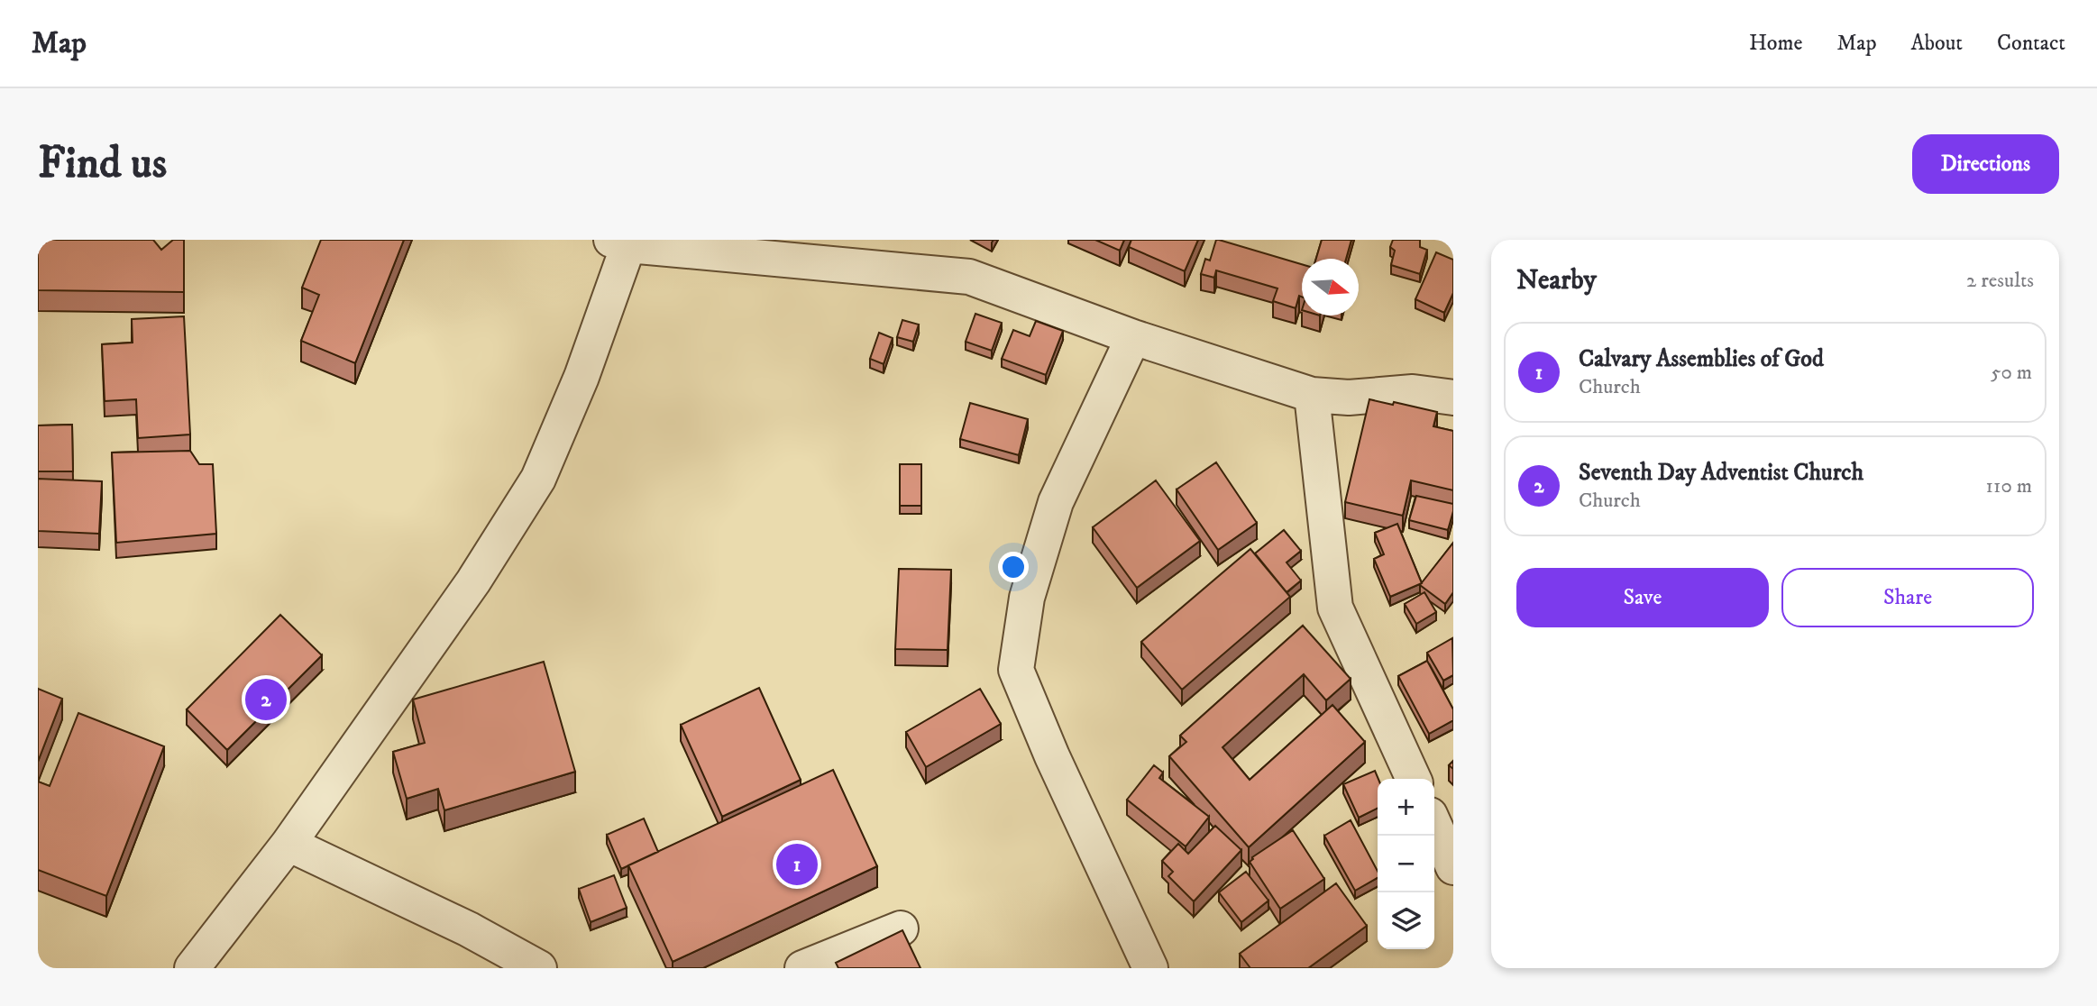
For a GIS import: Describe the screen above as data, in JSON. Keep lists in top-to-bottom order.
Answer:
{
  "north": "right",
  "page": {
    "header": "Map",
    "nav": [
      "Home",
      "Map",
      "About",
      "Contact"
    ],
    "buttons": [
      "Directions",
      ["Save", "Share"]
    ],
    "title": "Find us",
    "heading": ["Nearby", "2 results"],
    "list": [
      {
        "mark": "1",
        "name": "Calvary Assemblies of God",
        "note": "Church",
        "value": "50 m"
      },
      {
        "mark": "2",
        "name": "Seventh Day Adventist Church",
        "note": "Church",
        "value": "110 m"
      }
    ],
    "pins": ["2", "1"],
    "map_buttons": ["+", "−"]
  }
}
